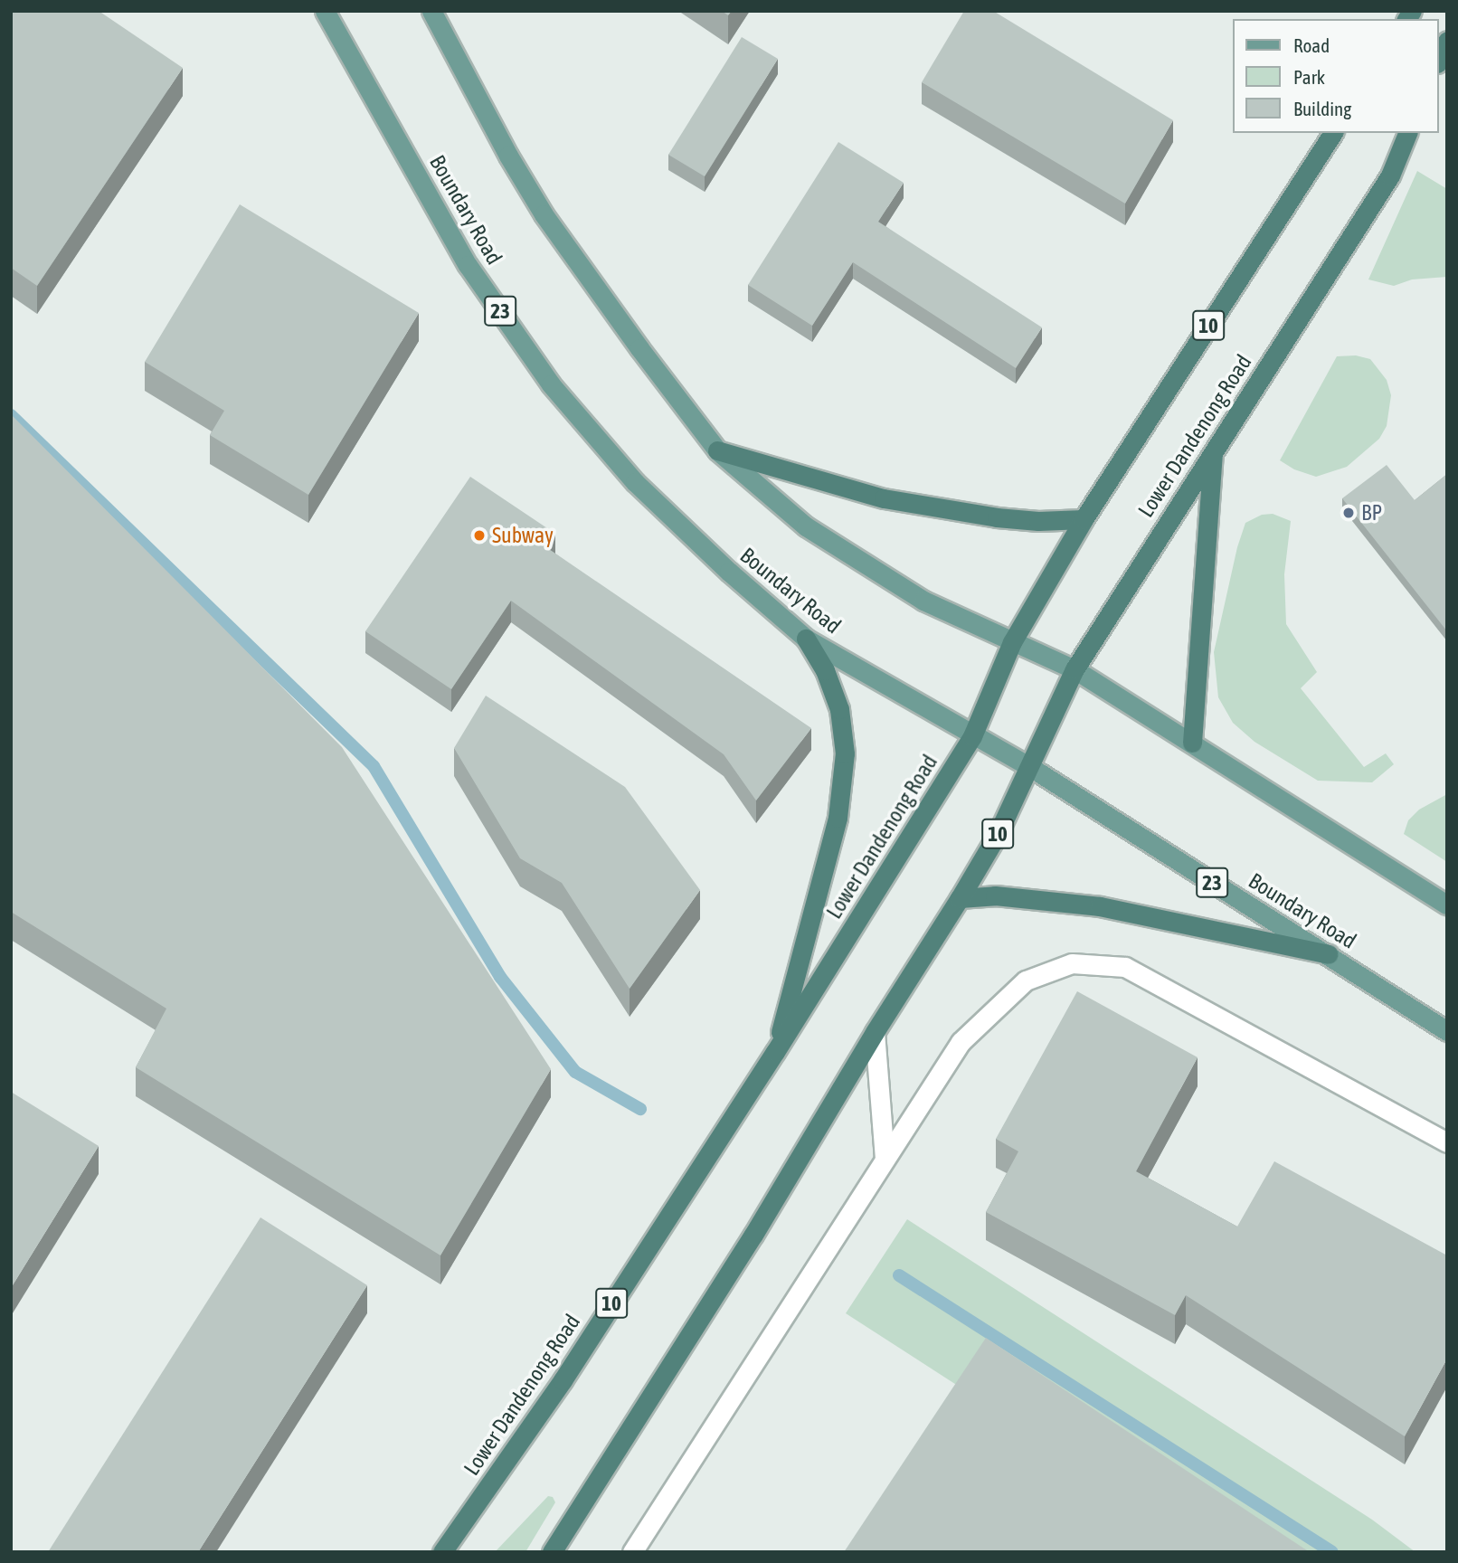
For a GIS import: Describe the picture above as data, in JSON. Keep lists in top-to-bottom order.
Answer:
{
  "streets": {
    "highway": ["10", "Lower Dandenong Road"],
    "main road": ["Boundary Road", "23"]
  },
  "crossings": [
    ["Boundary Road", "Lower Dandenong Road"]
  ],
  "places": ["BP", "Subway"],
  "legend": ["Road", "Park", "Building"]
}
